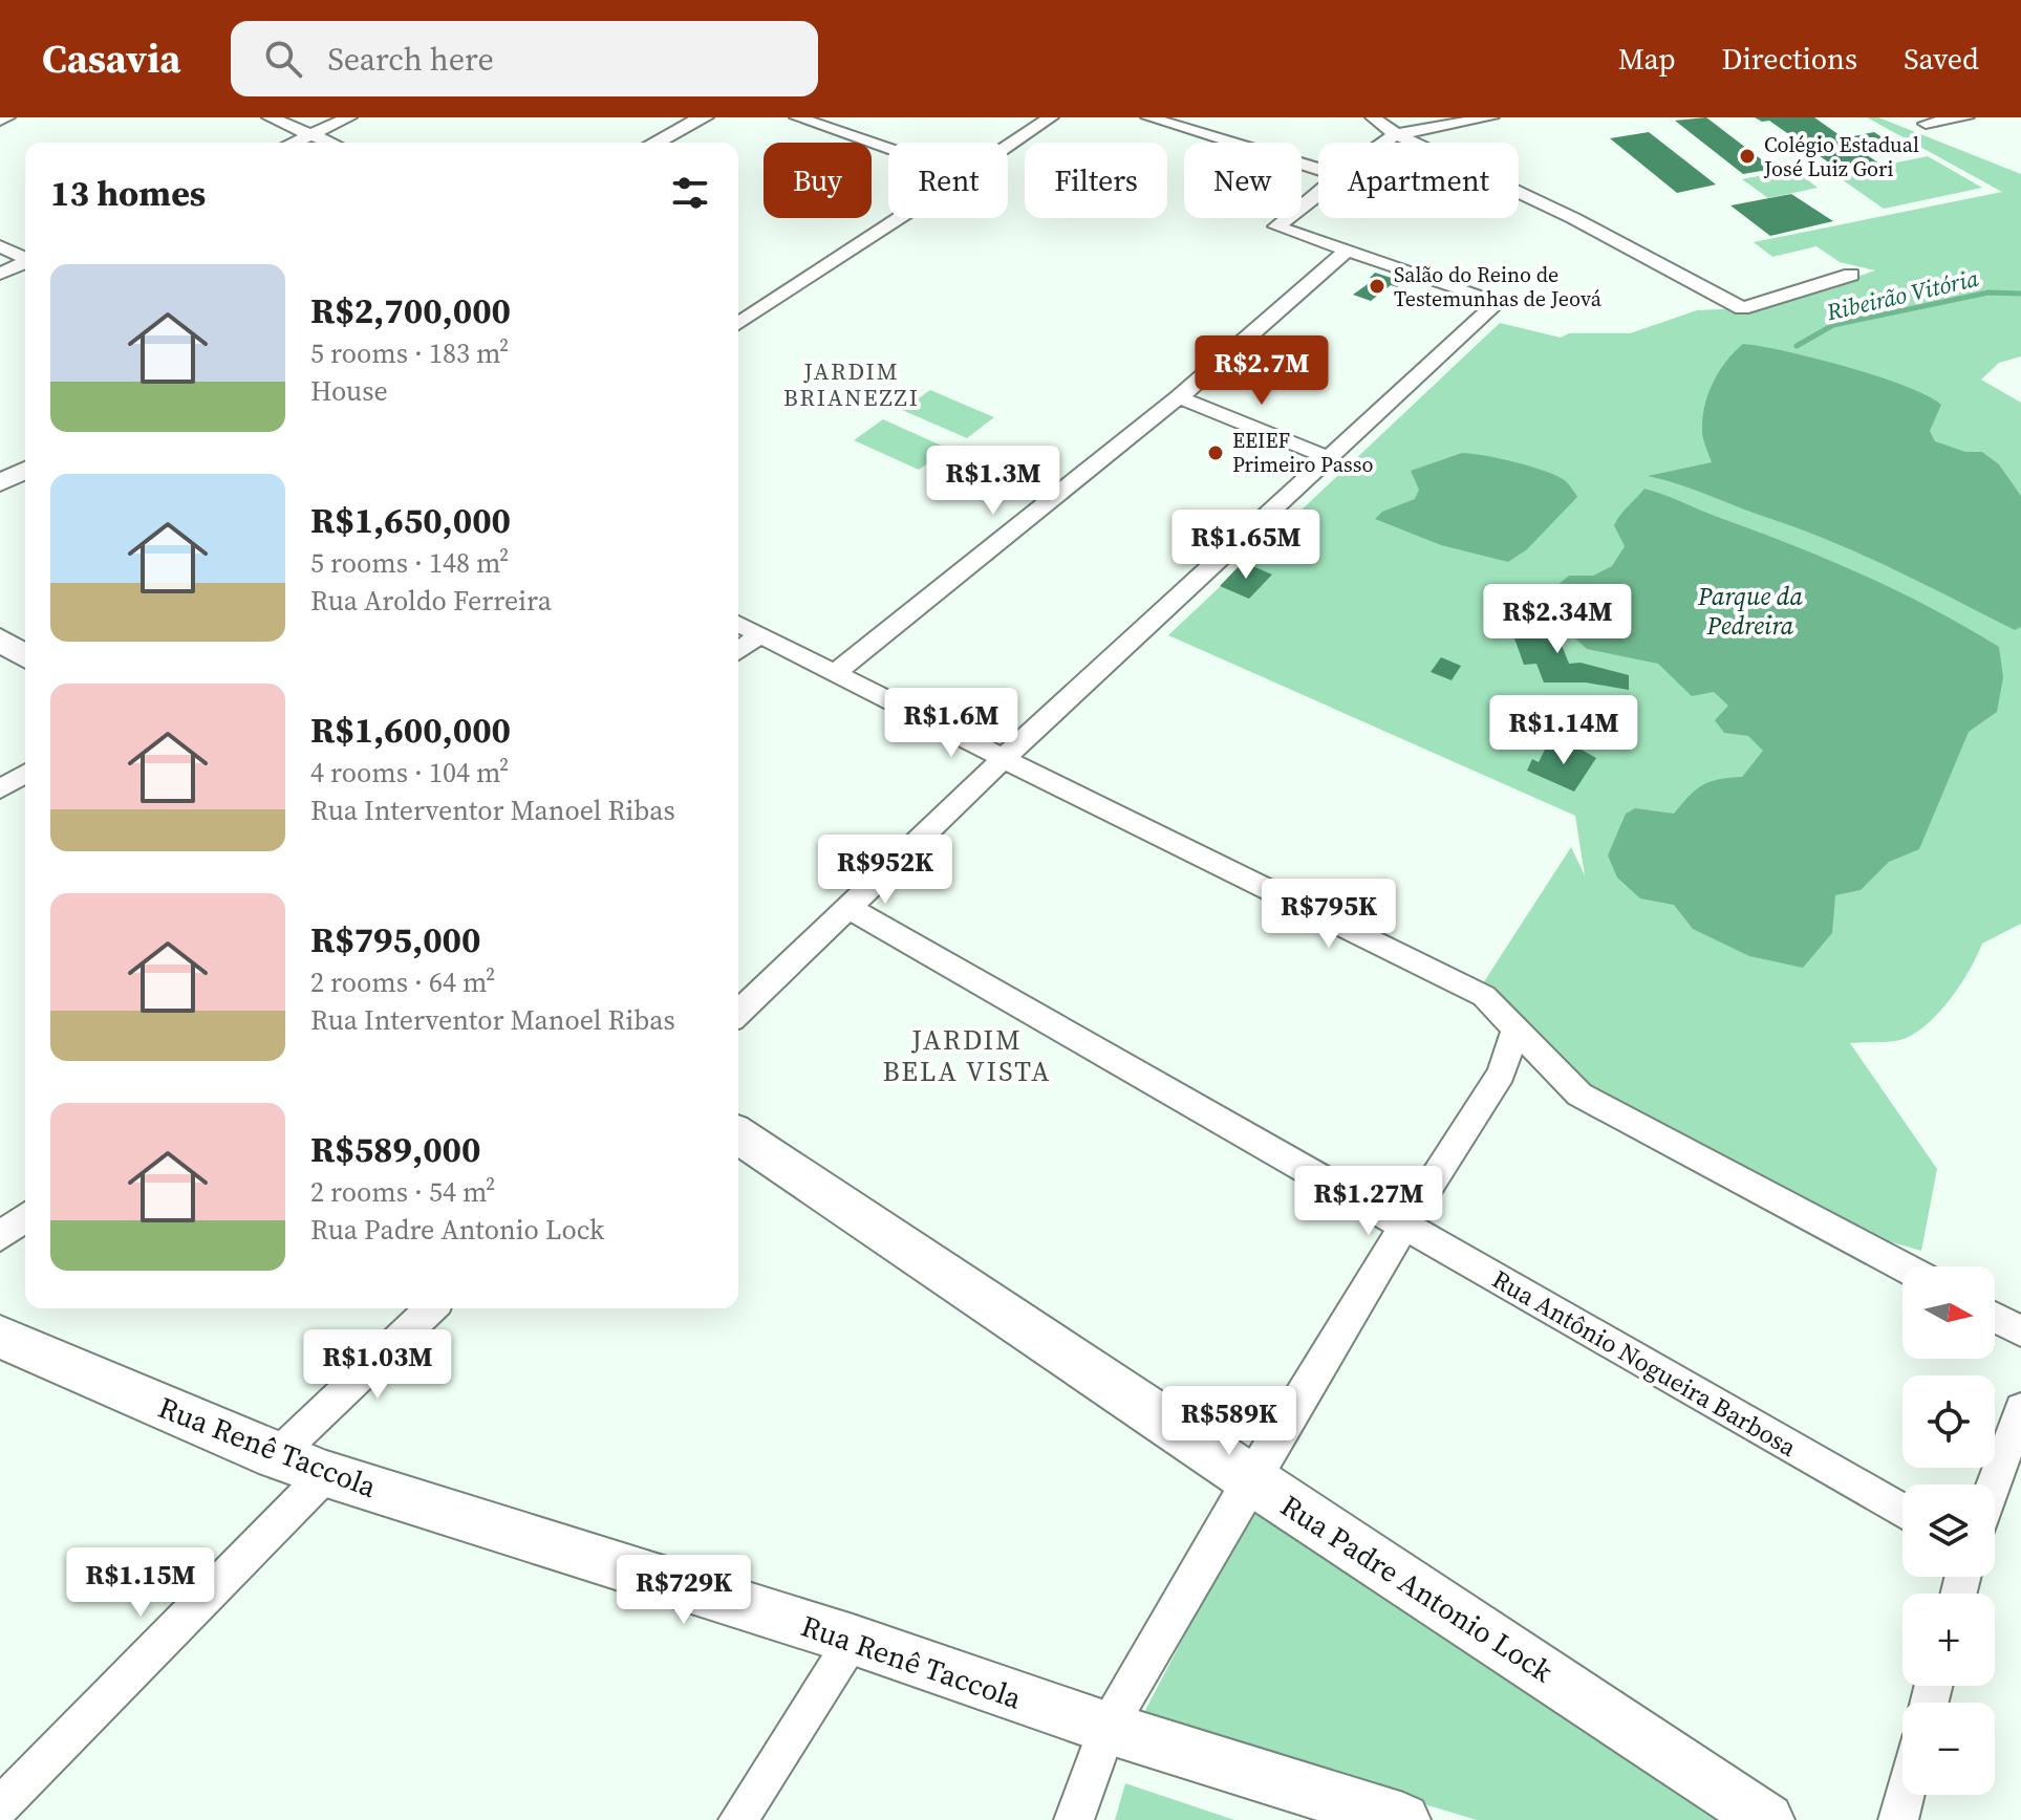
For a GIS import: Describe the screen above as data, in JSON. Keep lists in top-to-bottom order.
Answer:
{
  "streets": {
    "main road": ["Rua Renê Taccola", "Rua Padre Antonio Lock"],
    "street": ["Rua Antônio Nogueira Barbosa"]
  },
  "districts": ["JARDIM BRIANEZZI", "JARDIM BELA VISTA"],
  "water": ["Ribeirão Vitória"],
  "parks": ["Parque da Pedreira"],
  "places": ["Colégio Estadual José Luiz Gori", "Salão do Reino de Testemunhas de Jeová", "EEIEF Primeiro Passo"],
  "north": "right",
  "page": {
    "header": "Casavia",
    "search": "Search here",
    "nav": ["Map", "Directions", "Saved"],
    "chip": [
      "Buy",
      "Rent",
      "Filters",
      "New",
      "Apartment"
    ],
    "heading": "13 homes",
    "list": [
      {
        "name": "R$2,700,000",
        "note": "5 rooms · 183 m² · House"
      },
      {
        "name": "R$1,650,000",
        "note": "5 rooms · 148 m² · Rua Aroldo Ferreira"
      },
      {
        "name": "R$1,600,000",
        "note": "4 rooms · 104 m² · Rua Interventor Manoel Ribas"
      },
      {
        "name": "R$795,000",
        "note": "2 rooms · 64 m² · Rua Interventor Manoel Ribas"
      },
      {
        "name": "R$589,000",
        "note": "2 rooms · 54 m² · Rua Padre Antonio Lock"
      }
    ],
    "price": [
      "R$2.7M",
      "R$1.3M",
      "R$1.65M",
      "R$2.34M",
      "R$1.6M",
      "R$1.14M",
      "R$952K",
      "R$795K",
      "R$1.27M",
      "R$1.03M",
      "R$589K",
      "R$1.15M",
      "R$729K"
    ],
    "map_buttons": ["+", "−"]
  }
}
